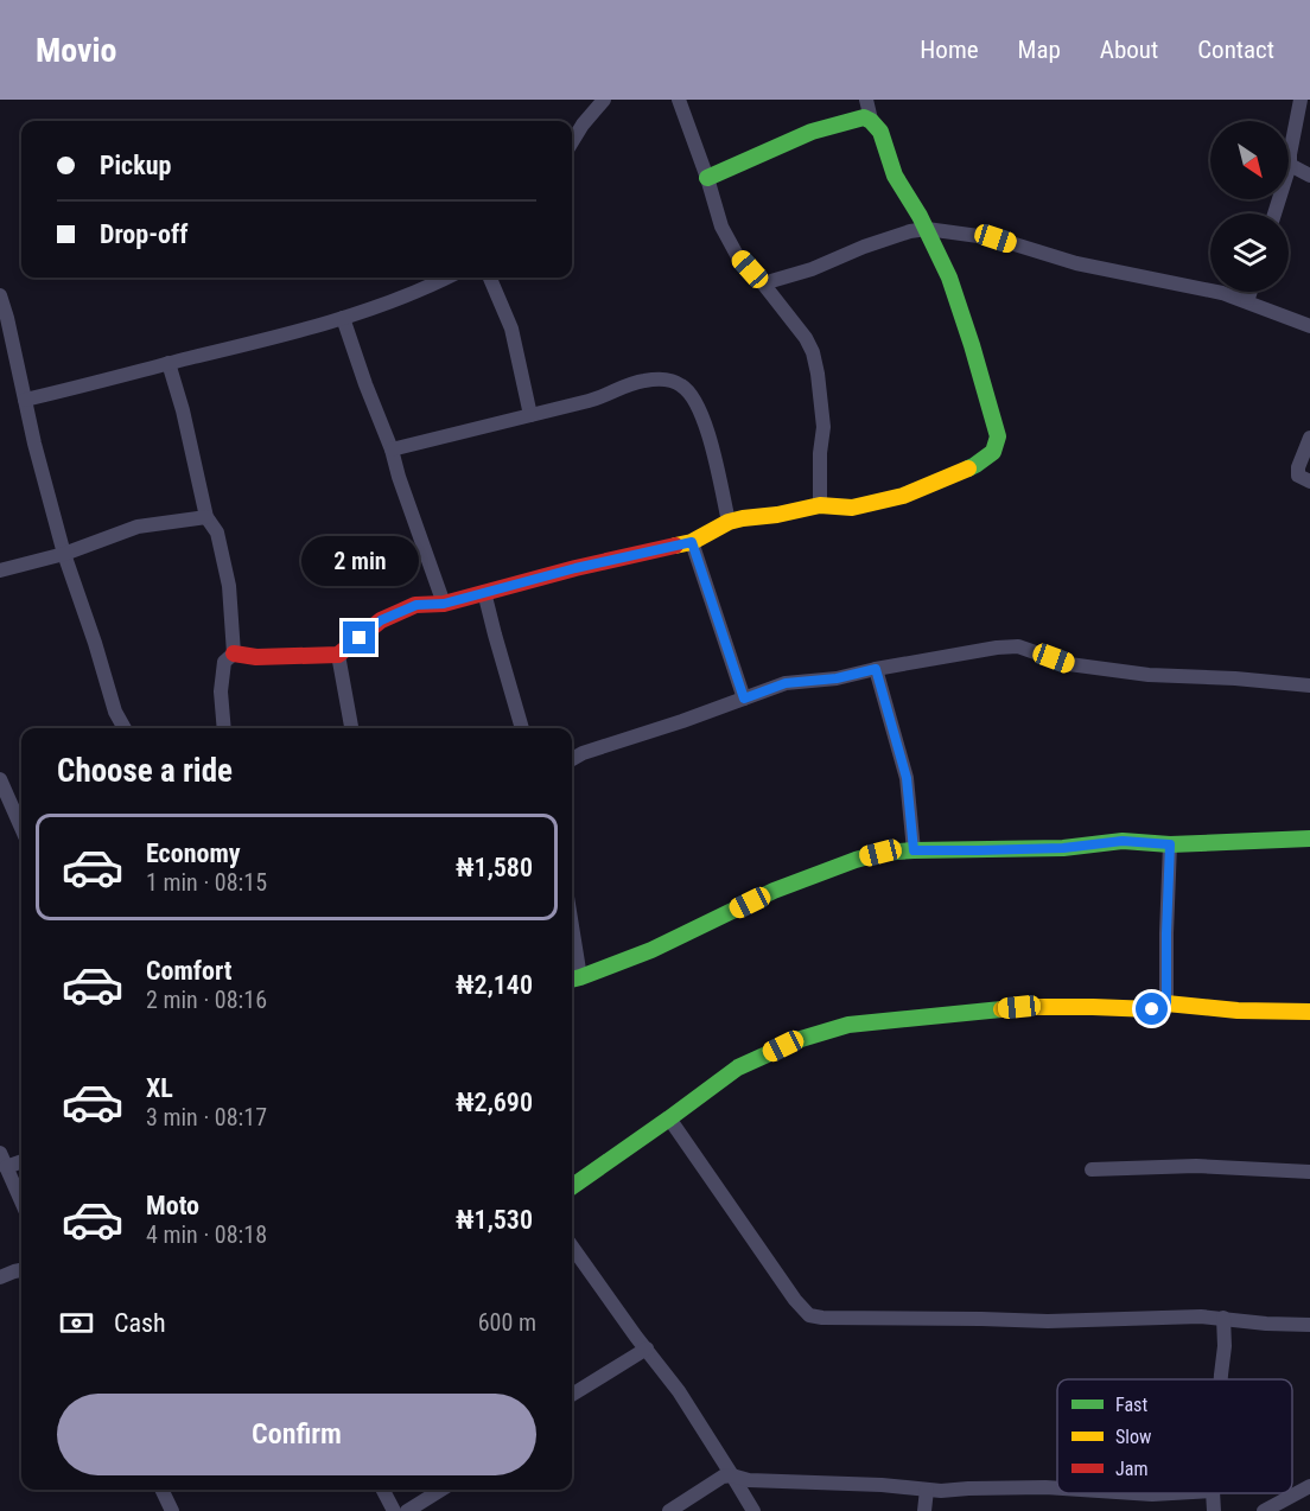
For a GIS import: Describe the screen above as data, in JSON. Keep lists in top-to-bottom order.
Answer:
{
  "legend": ["Fast", "Slow", "Jam"],
  "north": "bottom right",
  "page": {
    "header": "Movio",
    "nav": [
      "Home",
      "Map",
      "About",
      "Contact"
    ],
    "banner": ["Pickup", "Drop-off"],
    "bubble": "2 min",
    "heading": "Choose a ride",
    "list": [
      {
        "name": "Economy",
        "note": "1 min · 08:15",
        "value": "₦1,580"
      },
      {
        "name": "Comfort",
        "note": "2 min · 08:16",
        "value": "₦2,140"
      },
      {
        "name": "XL",
        "note": "3 min · 08:17",
        "value": "₦2,690"
      },
      {
        "name": "Moto",
        "note": "4 min · 08:18",
        "value": "₦1,530"
      }
    ],
    "pay": ["Cash", "600 m"],
    "buttons": "Confirm"
  }
}
